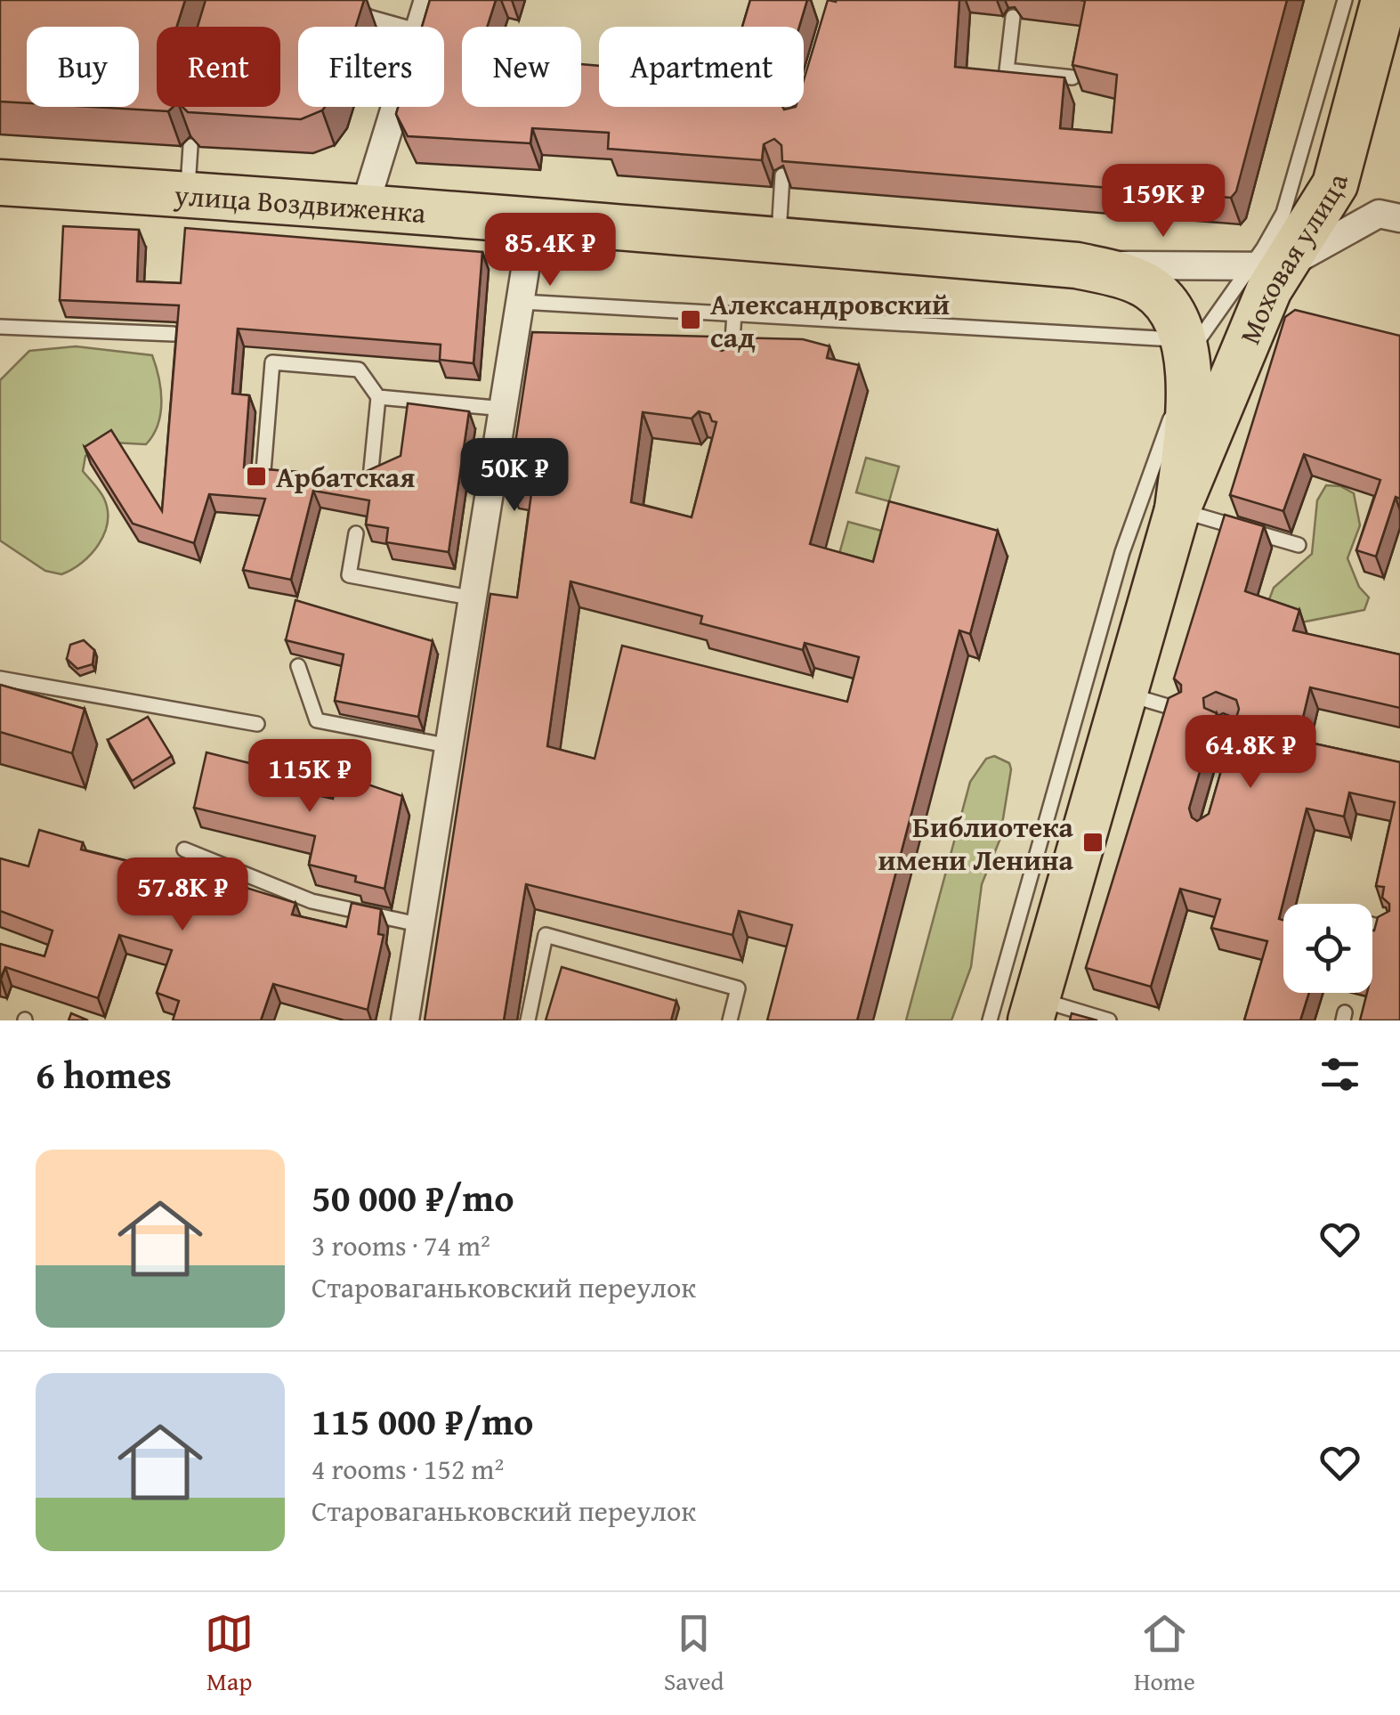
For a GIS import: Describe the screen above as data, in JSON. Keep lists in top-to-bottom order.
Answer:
{
  "streets": {
    "main road": ["улица Воздвиженка", "Моховая улица"]
  },
  "crossings": [
    ["улица Воздвиженка", "Моховая улица"]
  ],
  "places": {
    "transit": ["Александровский сад", "Арбатская", "Библиотека имени Ленина"]
  },
  "page": {
    "chip": [
      "Buy",
      "Rent",
      "Filters",
      "New",
      "Apartment"
    ],
    "price": [
      "159K ₽",
      "85.4K ₽",
      "50K ₽",
      "64.8K ₽",
      "115K ₽",
      "57.8K ₽"
    ],
    "heading": "6 homes",
    "list": [
      {
        "name": "50 000 ₽/mo",
        "note": "3 rooms · 74 m² · Староваганьковский переулок"
      },
      {
        "name": "115 000 ₽/mo",
        "note": "4 rooms · 152 m² · Староваганьковский переулок"
      }
    ],
    "tabs": ["Map", "Saved", "Home"]
  }
}
